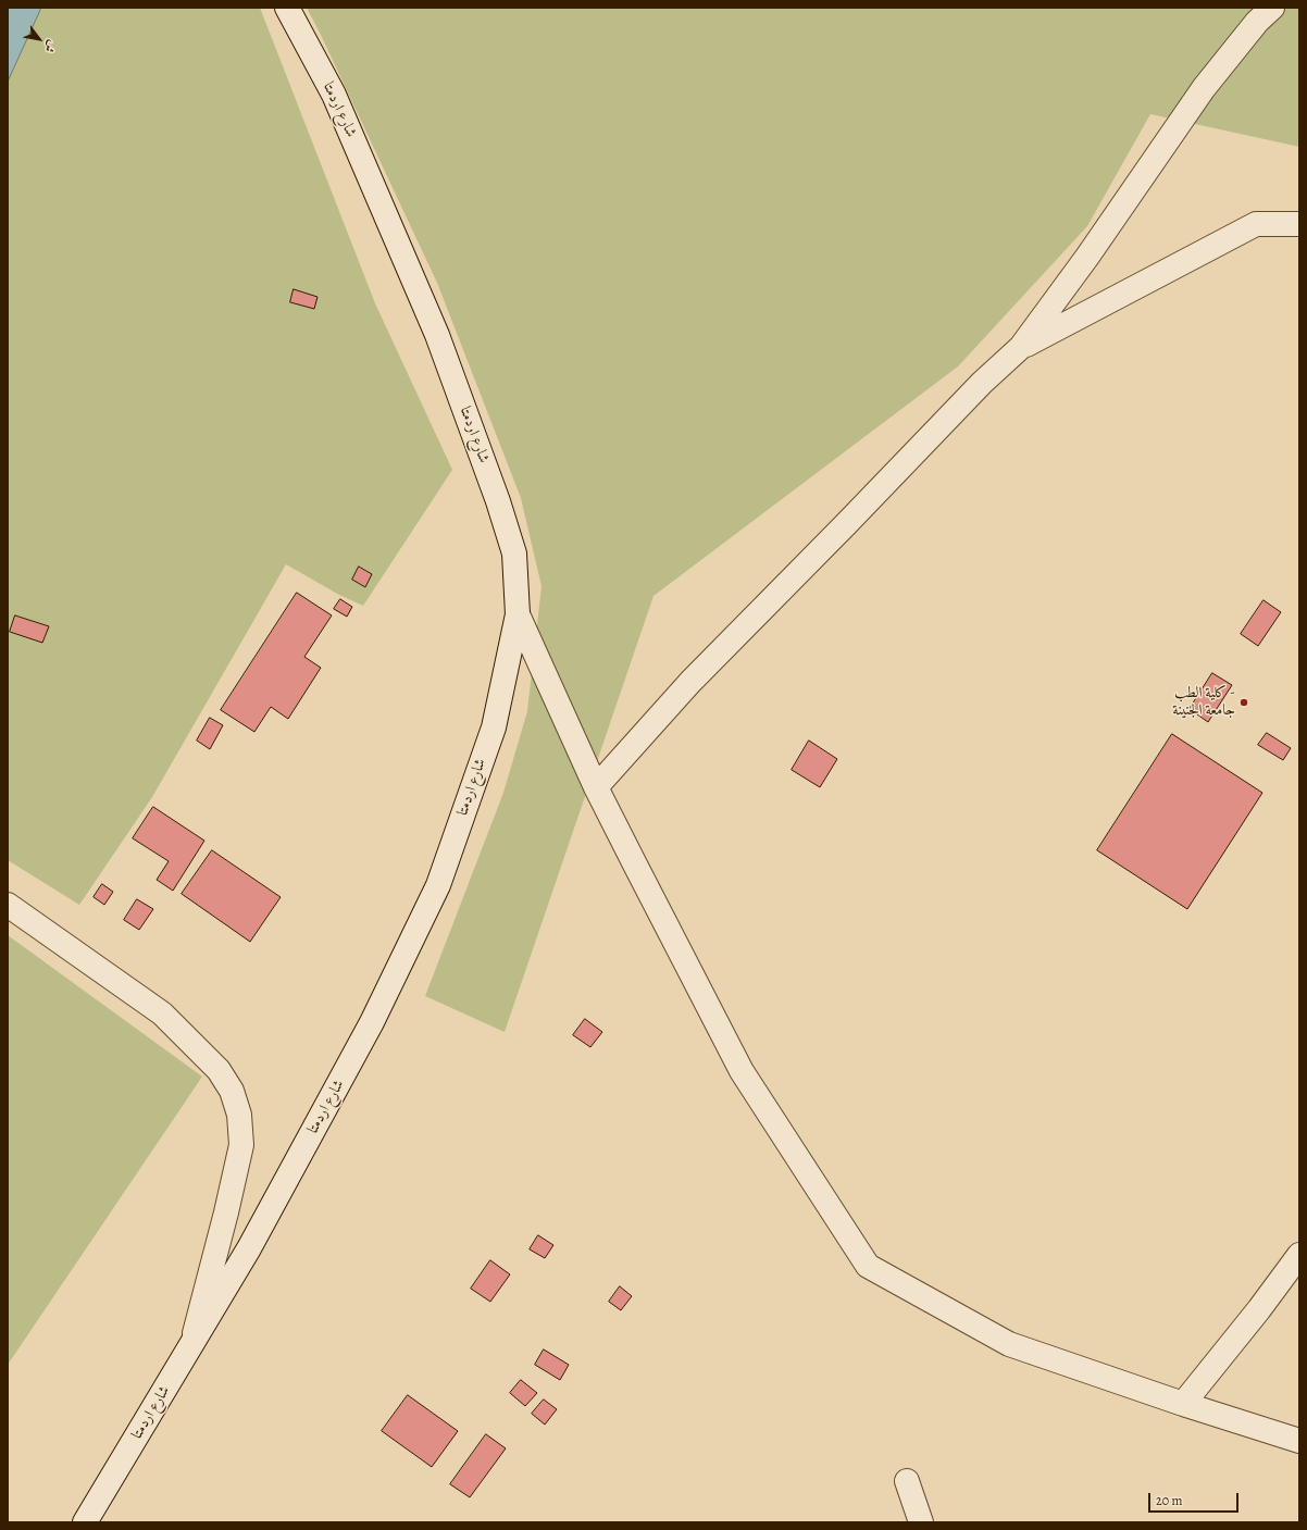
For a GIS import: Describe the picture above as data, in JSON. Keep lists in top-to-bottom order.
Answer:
{
  "streets": {
    "street": ["شارع اردمتا"]
  },
  "places": ["كلية الطب - جامعة الجنينة"],
  "scale_bar": "20 m",
  "north": "bottom right"
}
